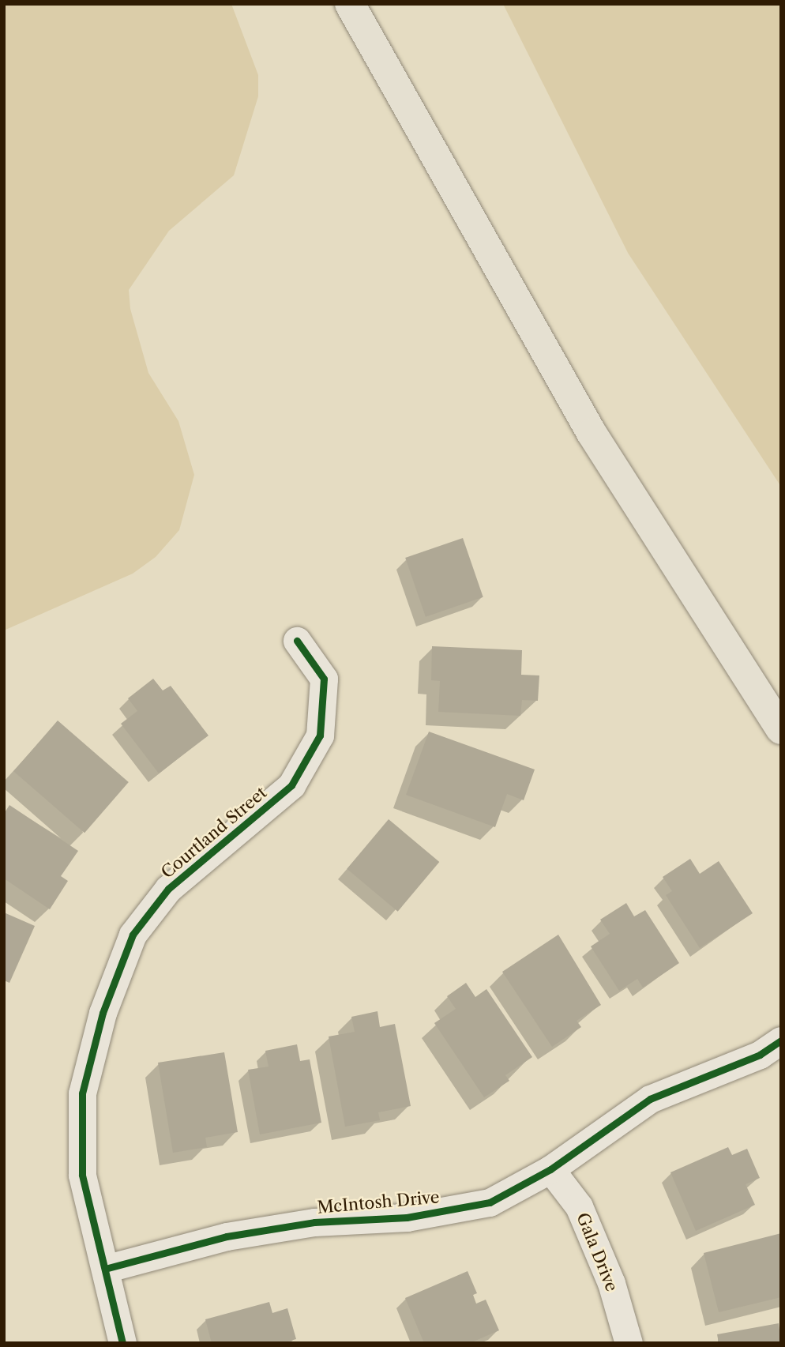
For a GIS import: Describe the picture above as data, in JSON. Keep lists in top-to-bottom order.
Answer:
{
  "streets": {
    "street": ["Courtland Street", "McIntosh Drive", "Gala Drive"]
  },
  "crossings": [
    ["Courtland Street", "McIntosh Drive"],
    ["McIntosh Drive", "Gala Drive"]
  ]
}
